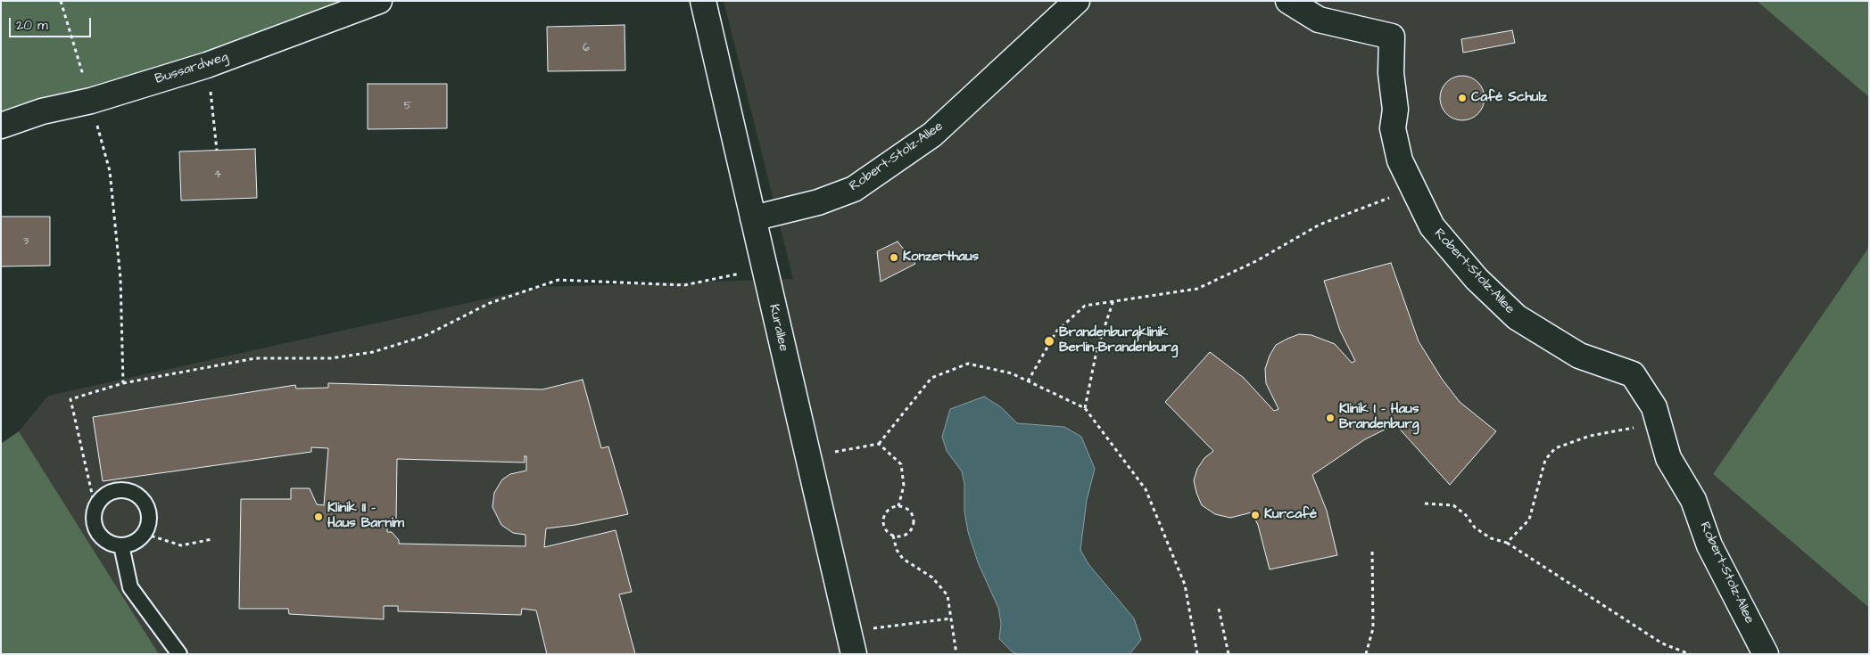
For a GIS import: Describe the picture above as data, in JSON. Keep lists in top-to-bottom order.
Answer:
{
  "streets": {
    "street": ["Bussardweg", "Robert-Stolz-Allee", "Kurallee"]
  },
  "crossings": [
    ["Robert-Stolz-Allee", "Kurallee"]
  ],
  "places": [
    "Café Schulz",
    "Konzerthaus",
    "Brandenburgklinik Berlin-Brandenburg",
    "Klinik I - Haus Brandenburg",
    "Kurcafé",
    "Klinik II - Haus Barnim"
  ],
  "house_numbers": [
    "6",
    "5",
    "4",
    "3"
  ],
  "scale_bar": "20 m"
}
